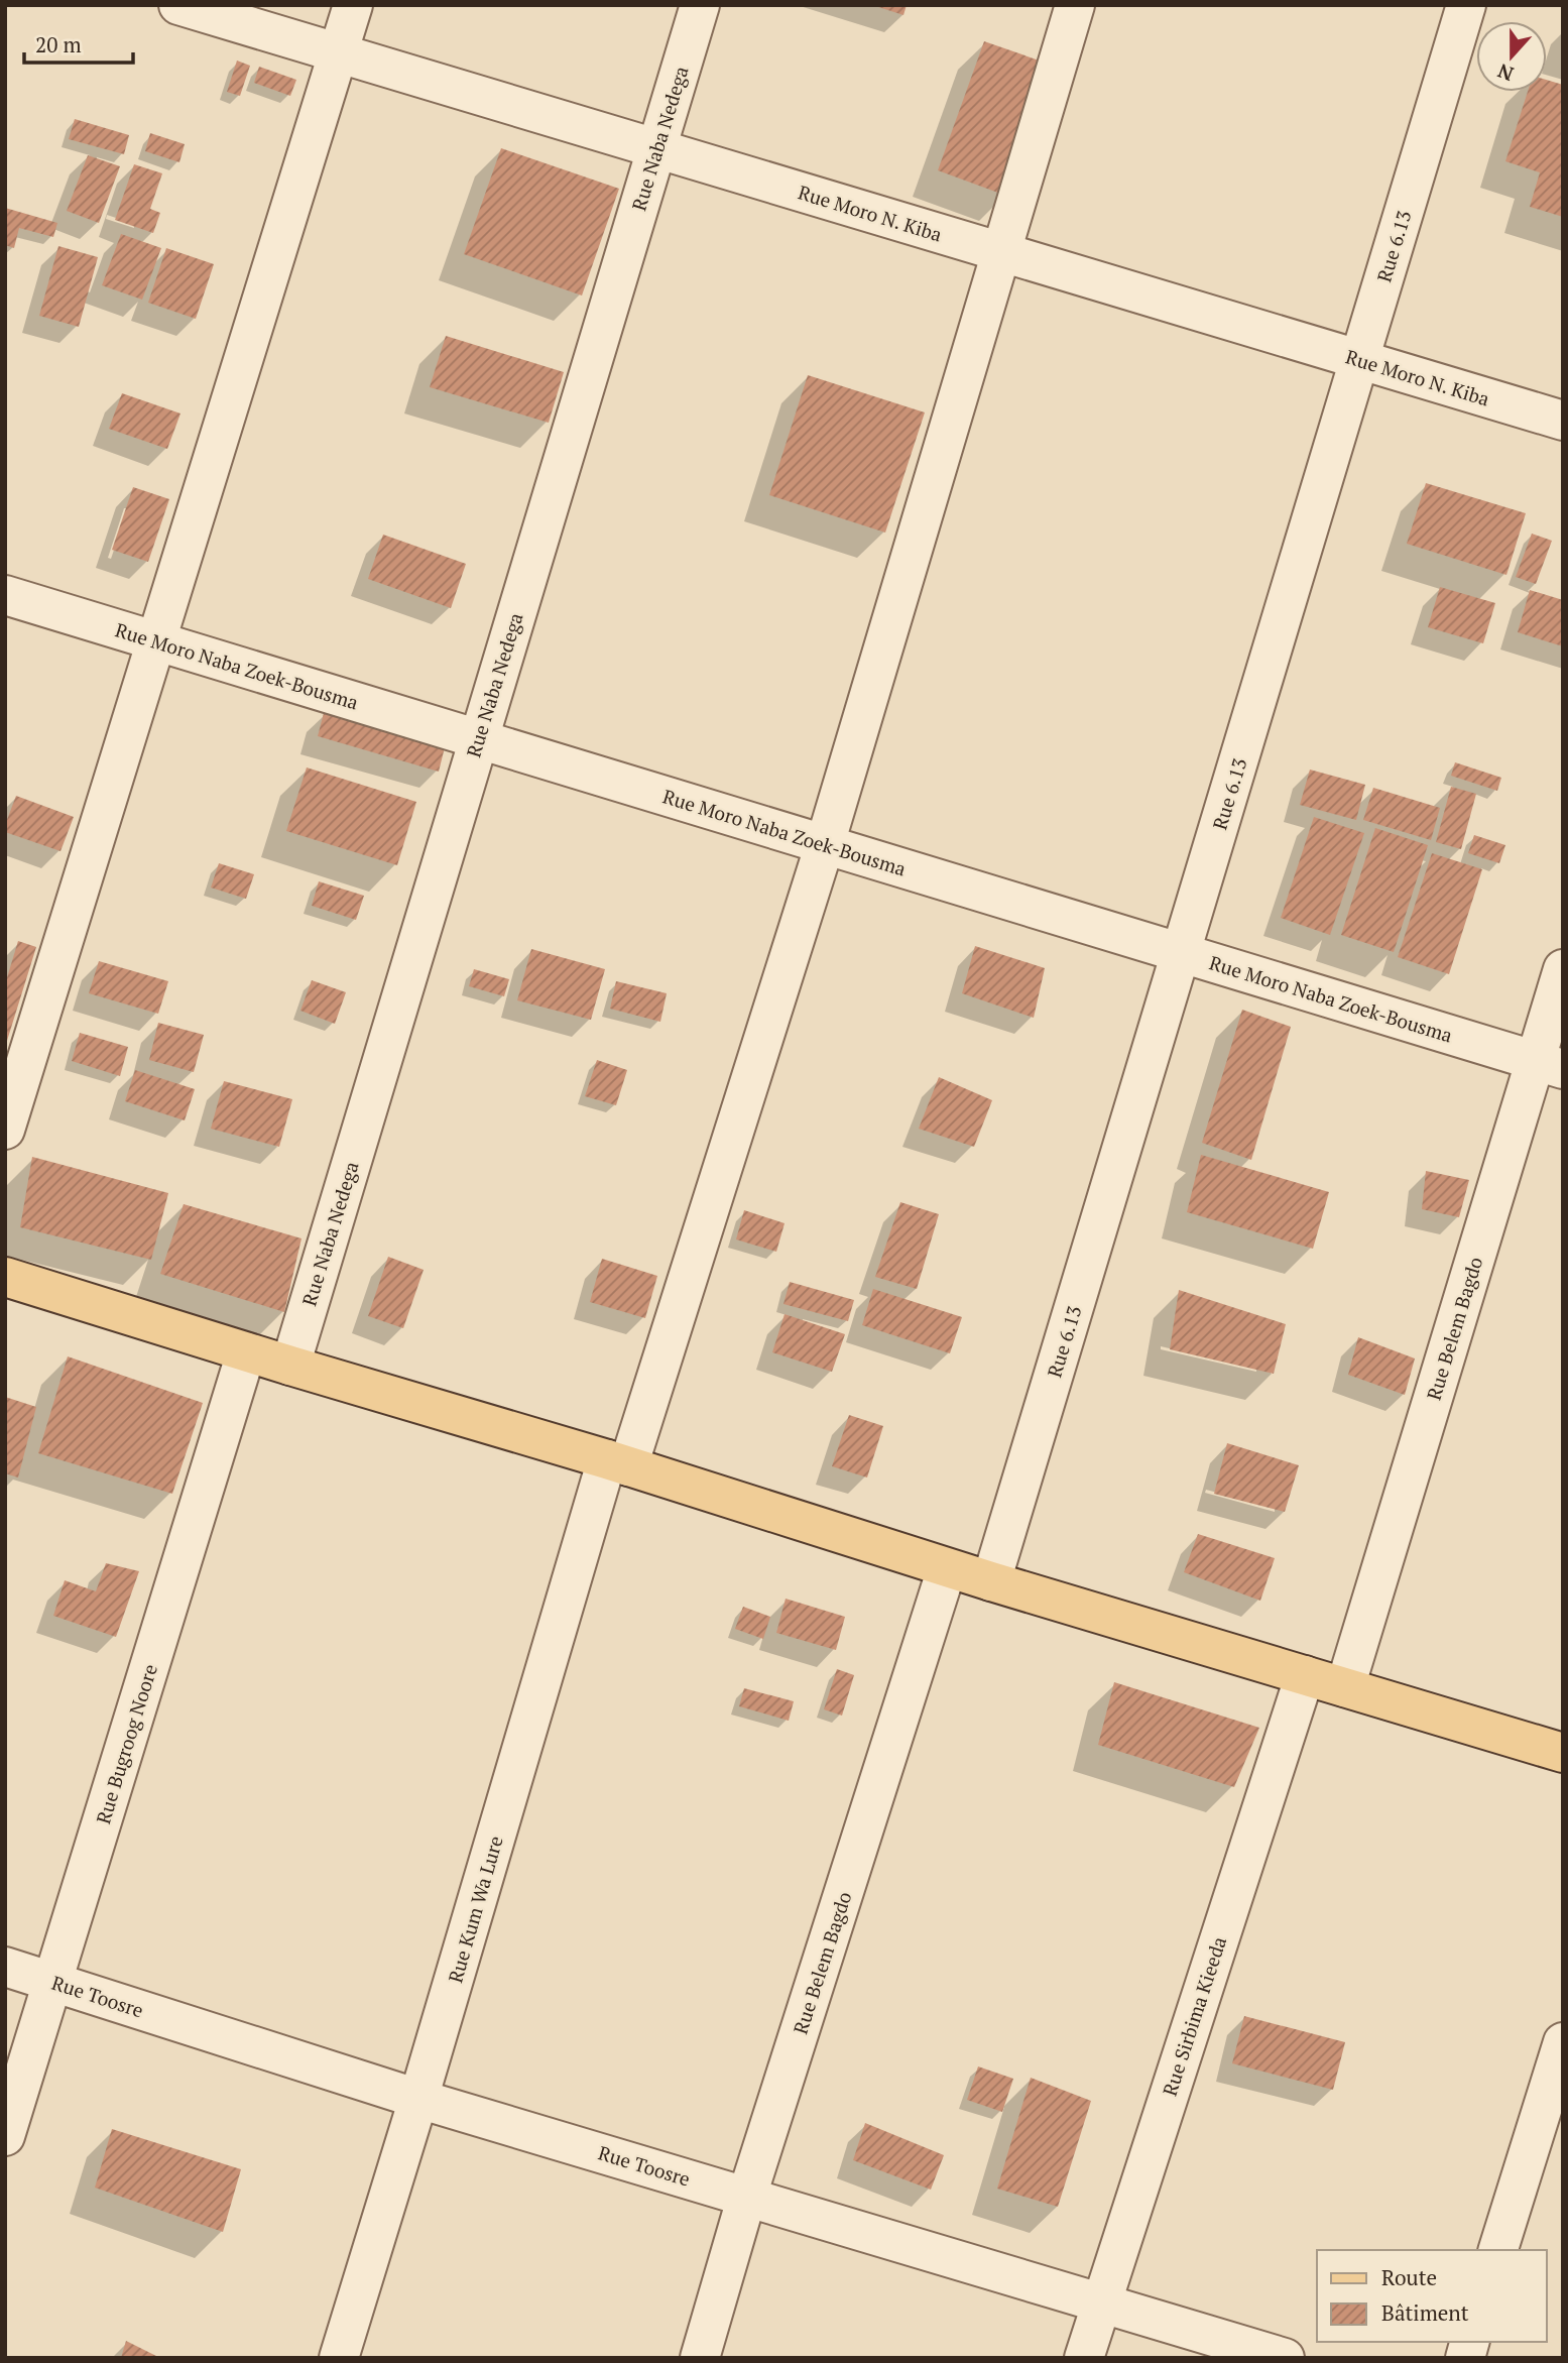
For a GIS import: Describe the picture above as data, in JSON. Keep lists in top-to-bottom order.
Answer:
{
  "streets": {
    "street": [
      "Rue Naba Nedega",
      "Rue Moro N. Kiba",
      "Rue 6.13",
      "Rue Moro Naba Zoek-Bousma",
      "Rue Belem Bagdo",
      "Rue Bugroog Noore",
      "Rue Kum Wa Lure",
      "Rue Toosre",
      "Rue Sirbima Kieeda"
    ]
  },
  "crossings": [
    ["Rue Naba Nedega", "Rue Moro N. Kiba"],
    ["Rue Naba Nedega", "Rue Moro Naba Zoek-Bousma"],
    ["Rue Moro N. Kiba", "Rue 6.13"],
    ["Rue Moro N. Kiba", "Rue Kum Wa Lure"],
    ["Rue 6.13", "Rue Moro Naba Zoek-Bousma"],
    ["Rue Moro Naba Zoek-Bousma", "Rue Belem Bagdo"],
    ["Rue Moro Naba Zoek-Bousma", "Rue Kum Wa Lure"],
    ["Rue Belem Bagdo", "Rue Toosre"],
    ["Rue Bugroog Noore", "Rue Toosre"],
    ["Rue Kum Wa Lure", "Rue Toosre"],
    ["Rue Toosre", "Rue Sirbima Kieeda"]
  ],
  "legend": ["Route", "Bâtiment"],
  "scale_bar": "20 m",
  "north": "bottom"
}
